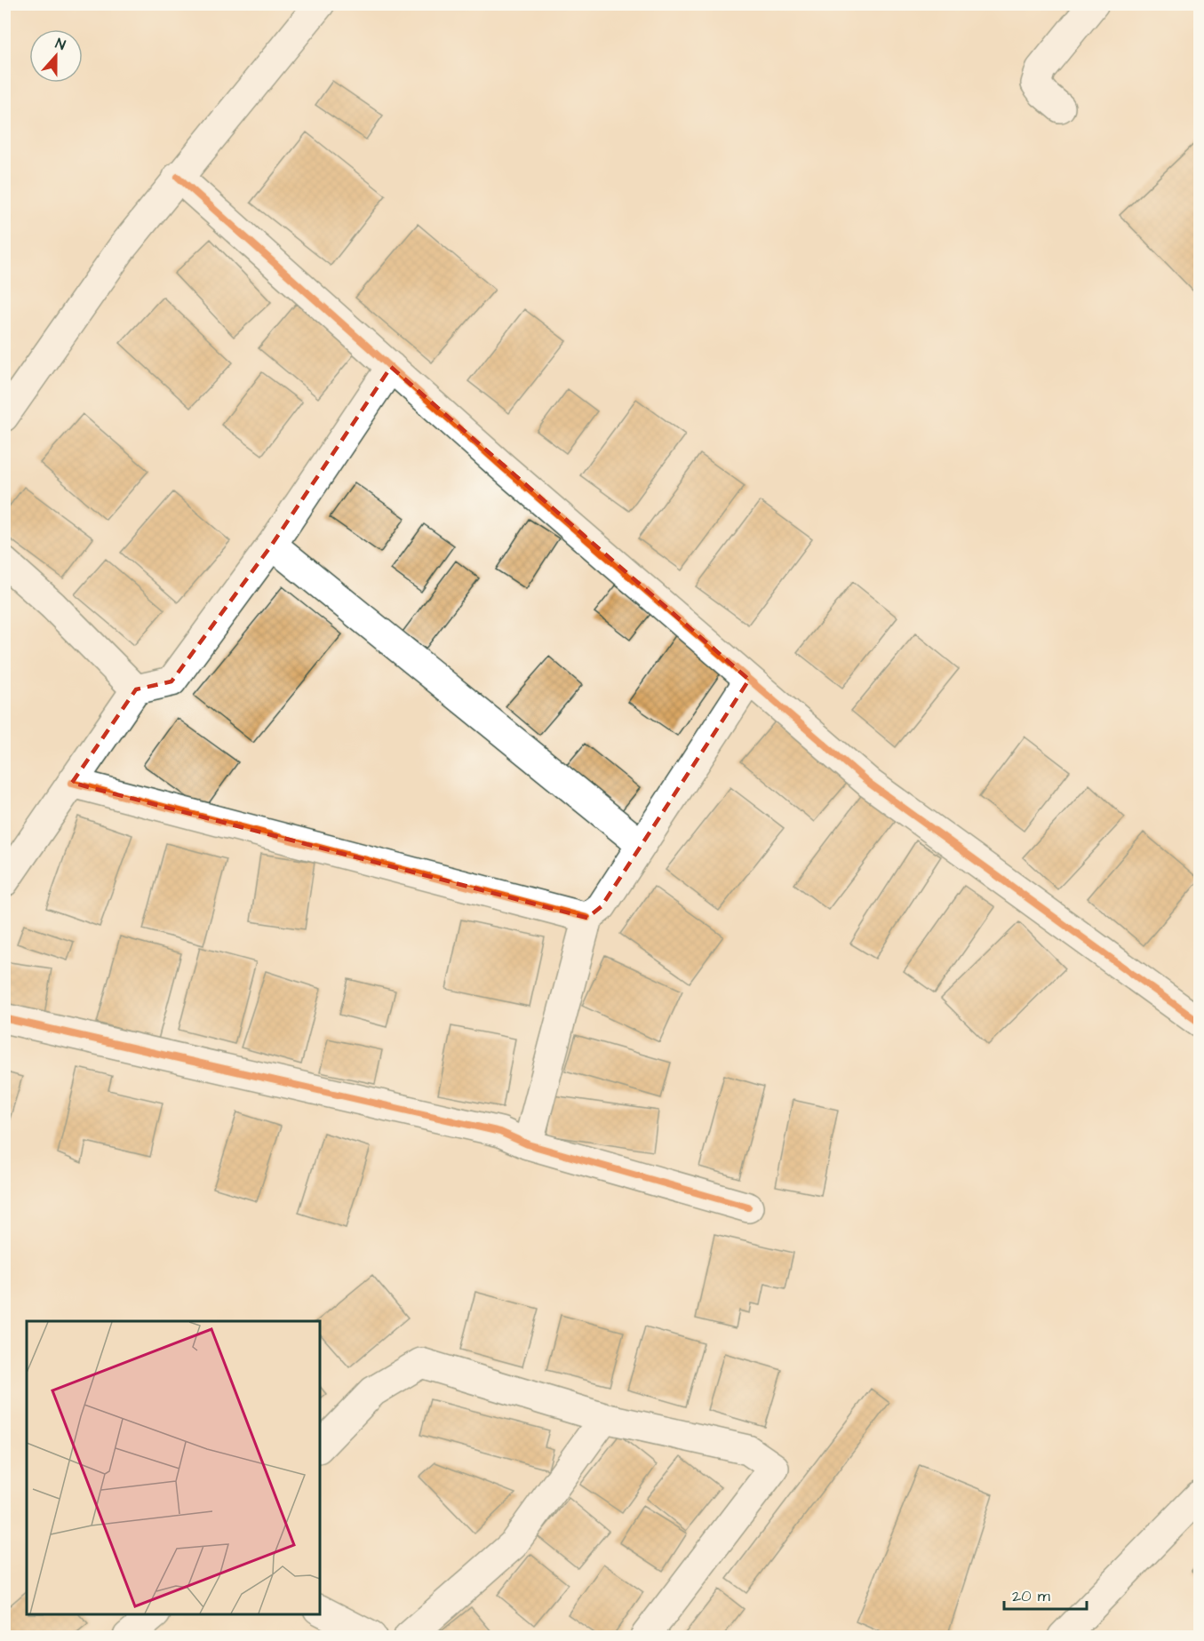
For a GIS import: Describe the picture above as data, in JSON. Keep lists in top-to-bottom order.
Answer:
{
  "scale_bar": "20 m",
  "north": "top"
}
